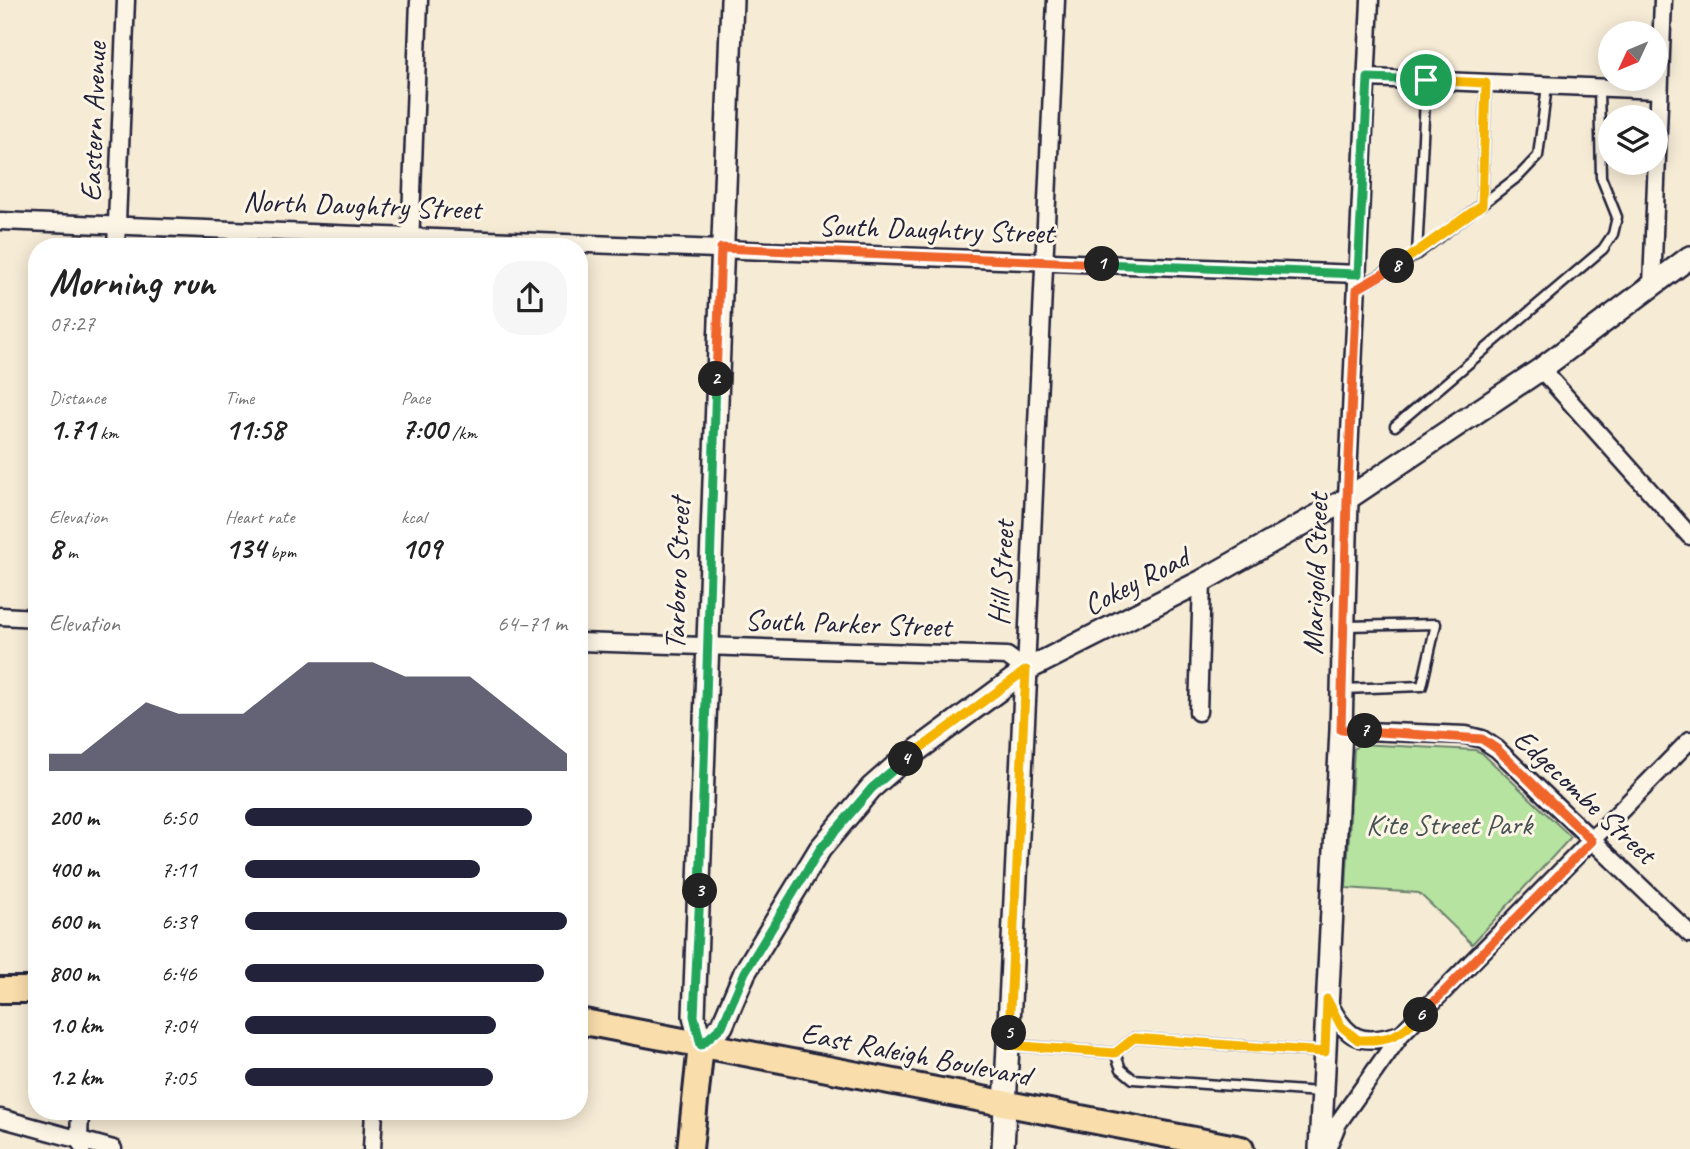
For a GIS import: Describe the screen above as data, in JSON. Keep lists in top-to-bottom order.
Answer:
{
  "streets": {
    "main road": ["Tarboro Street", "East Raleigh Boulevard"],
    "street": [
      "Eastern Avenue",
      "North Daughtry Street",
      "South Daughtry Street",
      "Hill Street",
      "Marigold Street",
      "Cokey Road",
      "South Parker Street",
      "Edgecombe Street"
    ]
  },
  "crossings": [
    ["Eastern Avenue", "North Daughtry Street"],
    ["North Daughtry Street", "South Daughtry Street"],
    ["North Daughtry Street", "Tarboro Street"],
    ["South Daughtry Street", "Hill Street"],
    ["South Daughtry Street", "Tarboro Street"],
    ["South Daughtry Street", "Marigold Street"],
    ["Hill Street", "Cokey Road"],
    ["Hill Street", "South Parker Street"],
    ["Hill Street", "East Raleigh Boulevard"],
    ["Tarboro Street", "Cokey Road"],
    ["Tarboro Street", "South Parker Street"],
    ["Tarboro Street", "East Raleigh Boulevard"],
    ["Marigold Street", "Cokey Road"],
    ["Marigold Street", "Edgecombe Street"],
    ["Cokey Road", "South Parker Street"],
    ["Cokey Road", "East Raleigh Boulevard"]
  ],
  "parks": ["Kite Street Park"],
  "north": "bottom left",
  "page": {
    "heading": ["Morning run", "07:27"],
    "pins": [
      "1",
      "8",
      "2",
      "7",
      "4",
      "3",
      "6",
      "5"
    ],
    "stats": [
      ["Distance", "1.71 km"],
      ["Time", "11:58"],
      ["Pace", "7:00 /km"],
      ["Elevation", "8 m"],
      ["Heart rate", "134 bpm"],
      ["kcal", "109"]
    ],
    "chart": ["Elevation", "64–71 m"],
    "list": [
      {
        "name": "200 m",
        "note": "6:50"
      },
      {
        "name": "400 m",
        "note": "7:11"
      },
      {
        "name": "600 m",
        "note": "6:39"
      },
      {
        "name": "800 m",
        "note": "6:46"
      },
      {
        "name": "1.0 km",
        "note": "7:04"
      },
      {
        "name": "1.2 km",
        "note": "7:05"
      }
    ]
  }
}
